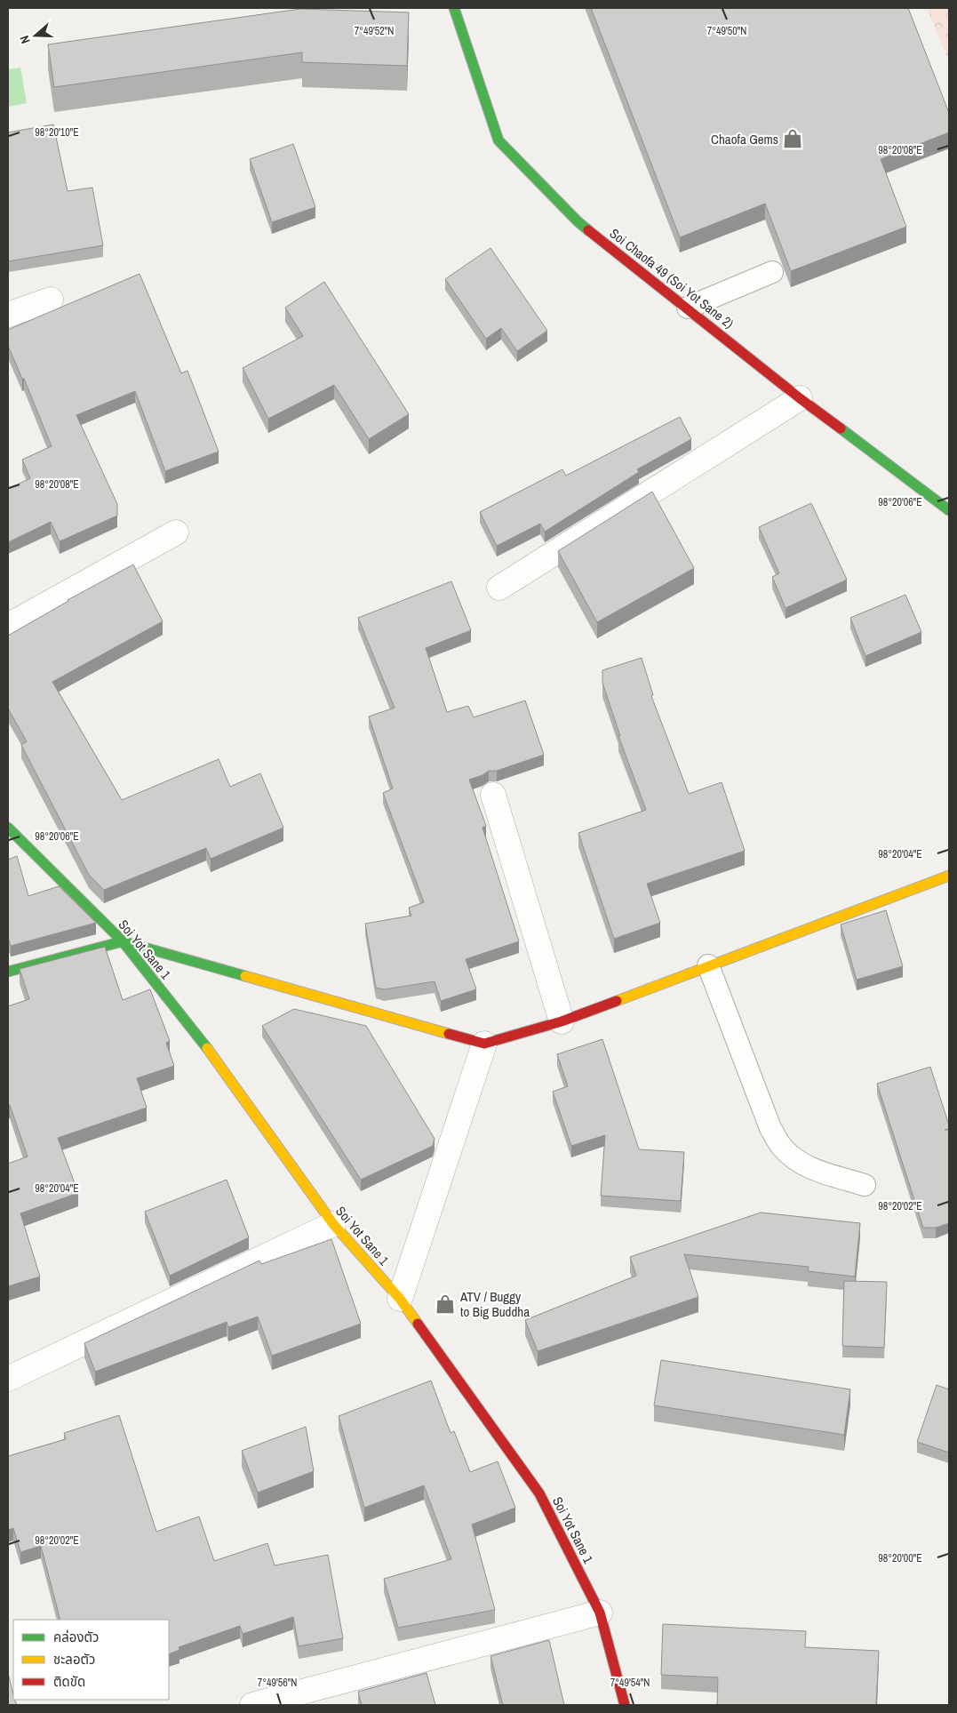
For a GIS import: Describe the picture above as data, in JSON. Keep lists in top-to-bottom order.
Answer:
{
  "streets": {
    "street": ["Soi Chaofa 49 (Soi Yot Sane 2)", "Soi Yot Sane 1"]
  },
  "places": {
    "shop": ["Chaofa Gems", "ATV / Buggy to Big Buddha"]
  },
  "legend": ["คล่องตัว", "ชะลอตัว", "ติดขัด"],
  "north": "left",
  "coordinates": [
    "7°49'50\"N",
    "7°49'52\"N",
    "98°20'10\"E",
    "98°20'08\"E",
    "98°20'06\"E",
    "98°20'04\"E",
    "98°20'02\"E",
    "98°20'00\"E",
    "7°49'56\"N",
    "7°49'54\"N"
  ]
}
